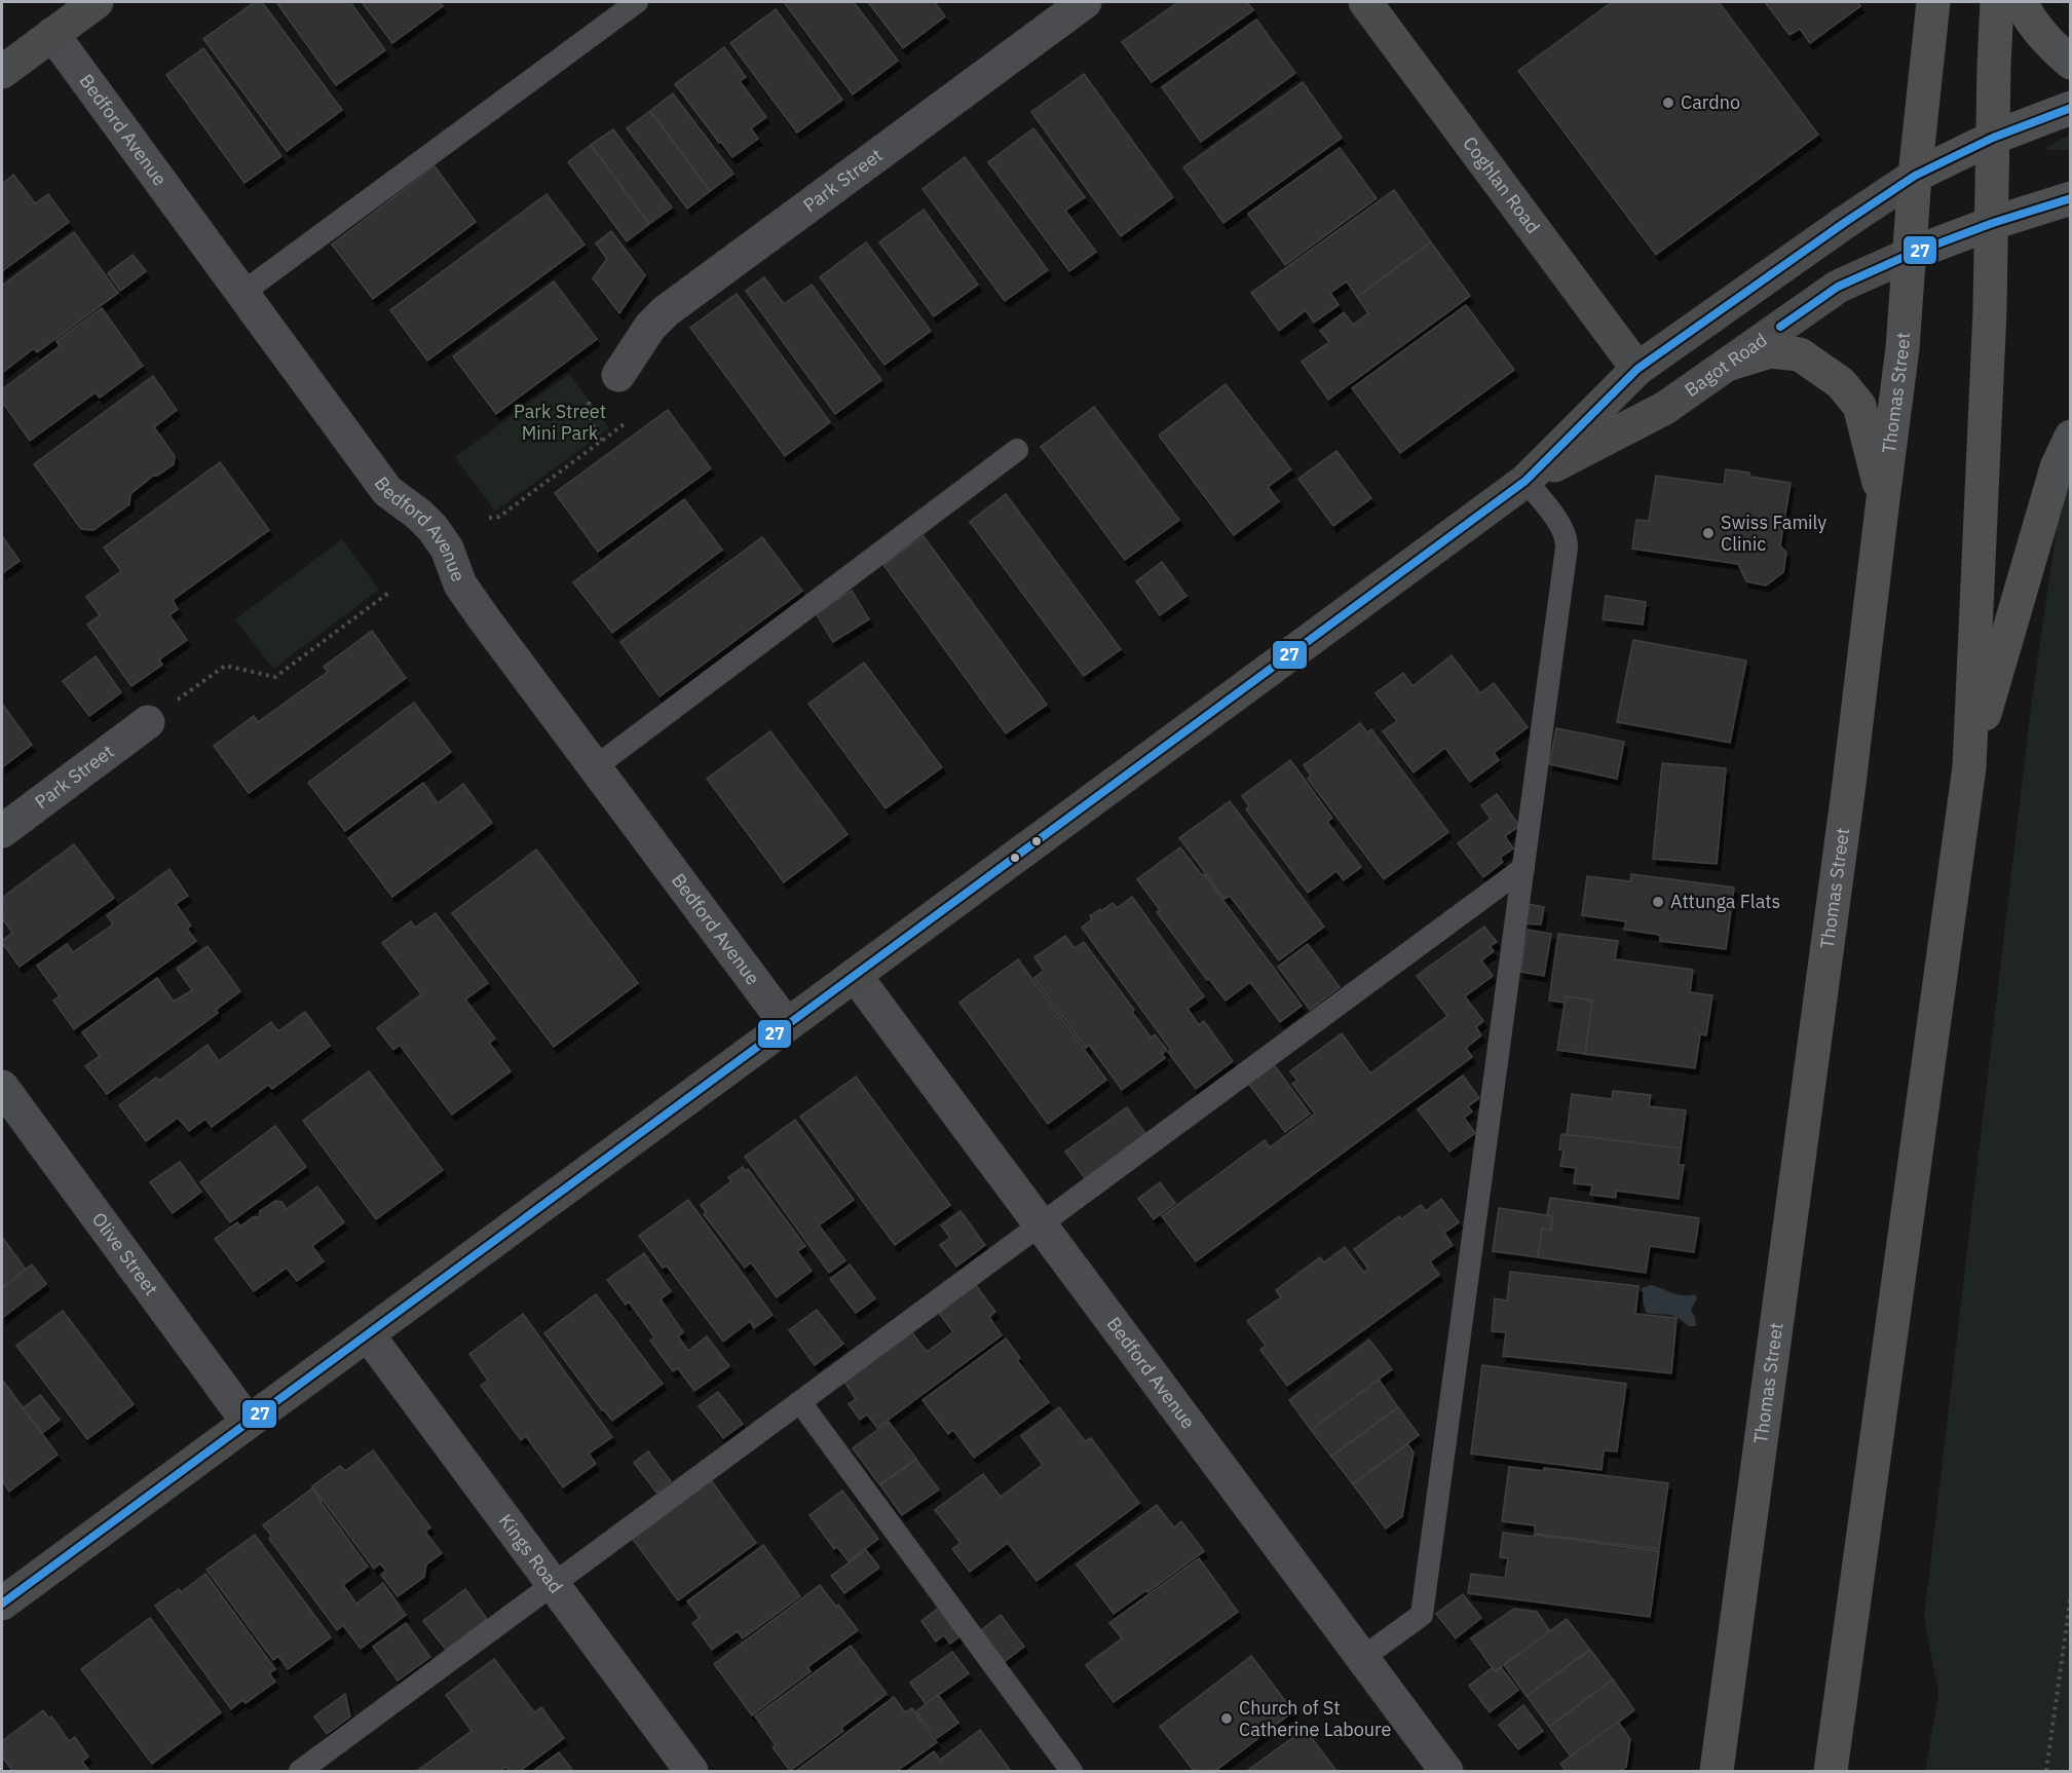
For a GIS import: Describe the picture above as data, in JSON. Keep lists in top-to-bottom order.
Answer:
{
  "streets": {
    "main road": ["Coghlan Road", "Bagot Road", "Thomas Street"],
    "street": [
      "Bedford Avenue",
      "Park Street",
      "Olive Street",
      "Kings Road"
    ]
  },
  "crossings": [
    ["Bedford Avenue", "Bagot Road"],
    ["Coghlan Road", "Bagot Road"],
    ["Bagot Road", "Thomas Street"],
    ["Bagot Road", "Olive Street"],
    ["Bagot Road", "Kings Road"]
  ],
  "parks": ["Park Street Mini Park"],
  "places": [
    "Cardno",
    "Swiss Family Clinic",
    "Attunga Flats",
    "Church of St Catherine Laboure"
  ],
  "lines": ["transit line 27"]
}
